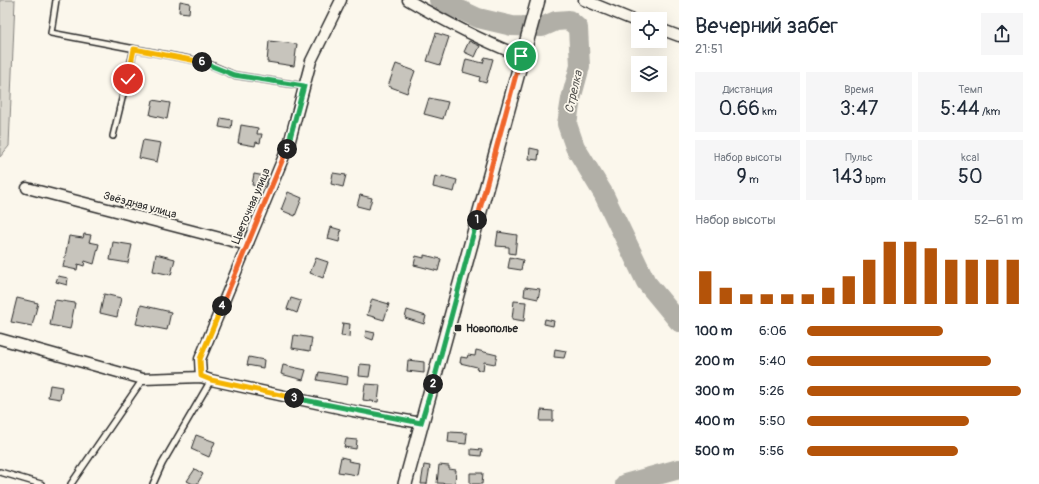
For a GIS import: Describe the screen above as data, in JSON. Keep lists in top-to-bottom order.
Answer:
{
  "streets": {
    "street": ["Звёздная улица", "Цветочная улица"]
  },
  "crossings": [
    ["Звёздная улица", "Цветочная улица"]
  ],
  "water": ["Стрелка"],
  "places": {
    "transit": ["Новополье"]
  },
  "page": {
    "heading": ["Вечерний забег", "21:51"],
    "pins": [
      "6",
      "5",
      "1",
      "4",
      "2",
      "3"
    ],
    "stats": [
      ["Дистанция", "0.66 km"],
      ["Время", "3:47"],
      ["Темп", "5:44 /km"],
      ["Набор высоты", "9 m"],
      ["Пульс", "143 bpm"],
      ["kcal", "50"]
    ],
    "chart": ["Набор высоты", "52–61 m"],
    "list": [
      {
        "name": "100 m",
        "note": "6:06"
      },
      {
        "name": "200 m",
        "note": "5:40"
      },
      {
        "name": "300 m",
        "note": "5:26"
      },
      {
        "name": "400 m",
        "note": "5:50"
      },
      {
        "name": "500 m",
        "note": "5:56"
      }
    ]
  }
}
